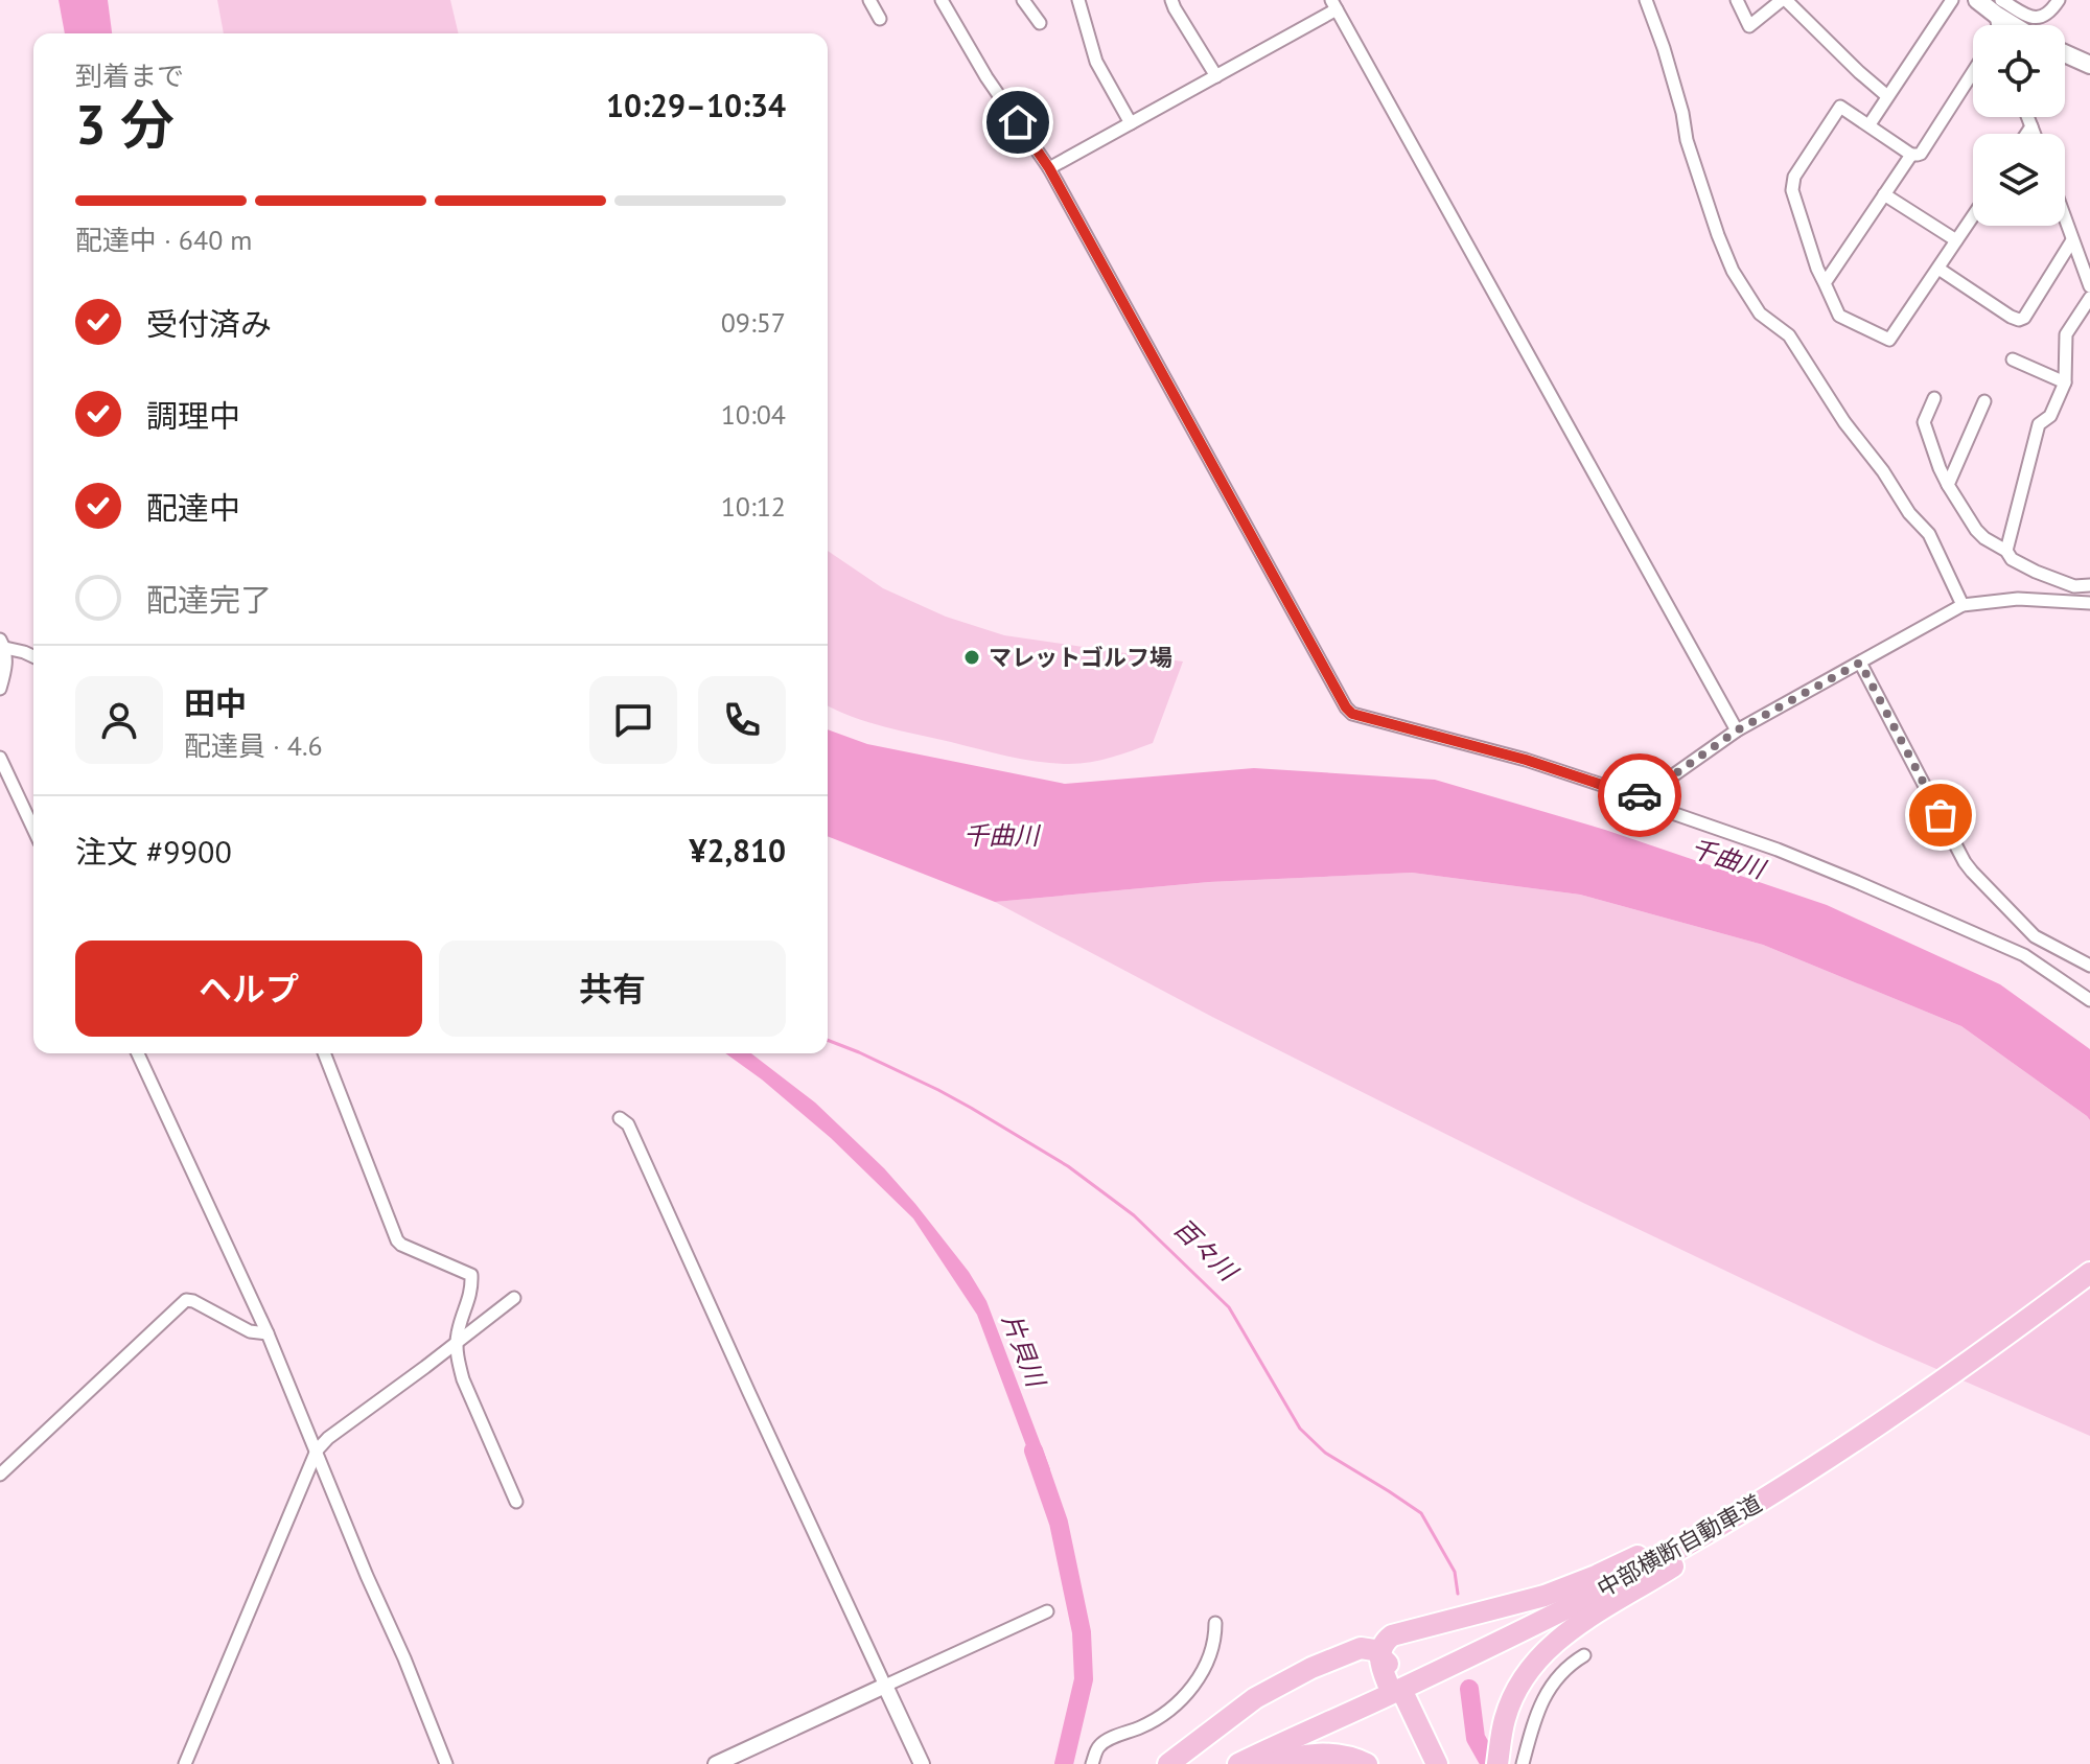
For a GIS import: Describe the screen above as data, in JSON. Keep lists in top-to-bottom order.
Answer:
{
  "streets": {
    "highway": ["中部横断自動車道"]
  },
  "water": ["千曲川", "百々川", "片貝川"],
  "places": ["マレットゴルフ場"],
  "page": {
    "heading": ["3 分", "到着まで", "10:29–10:34"],
    "panel": [
      "田中",
      "配達員 · 4.6",
      "注文 #9900",
      "¥2,810"
    ],
    "bar": "配達中 · 640 m",
    "list": [
      ["受付済み", "09:57"],
      ["調理中", "10:04"],
      ["配達中", "10:12"],
      "配達完了"
    ],
    "buttons": ["ヘルプ", "共有"]
  }
}
